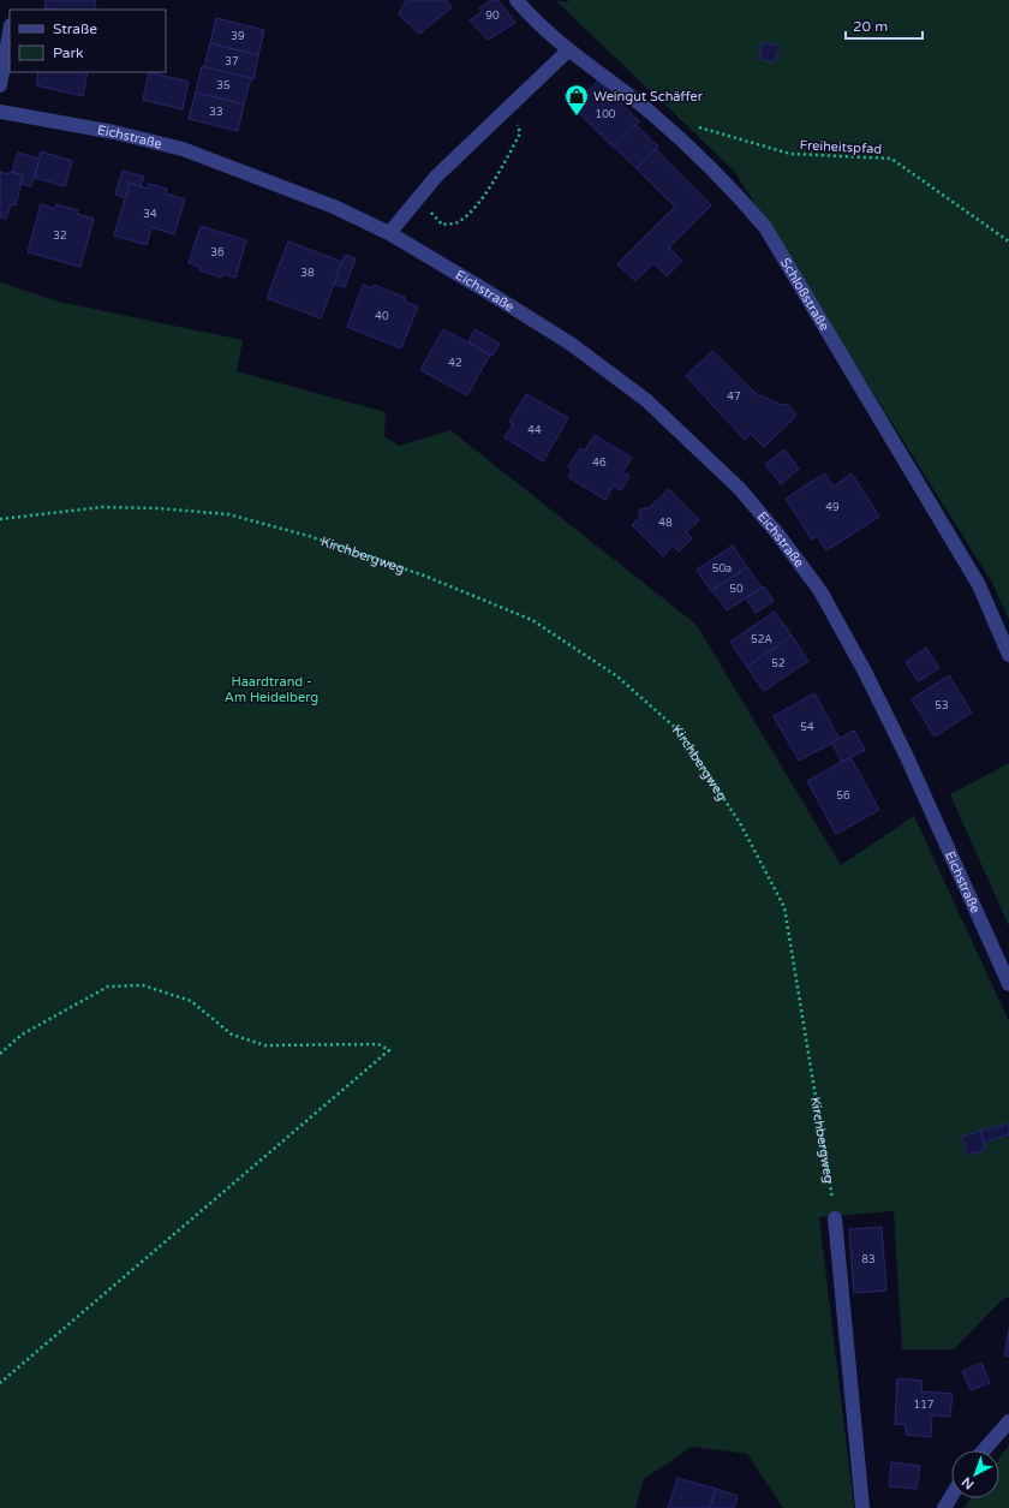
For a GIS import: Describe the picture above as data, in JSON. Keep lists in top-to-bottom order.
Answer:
{
  "streets": {
    "street": ["Eichstraße", "Schloßstraße"],
    "path": ["Freiheitspfad", "Kirchbergweg"]
  },
  "parks": ["Haardtrand - Am Heidelberg"],
  "places": {
    "shop": ["Weingut Schäffer"]
  },
  "house_numbers": [
    "90",
    "39",
    "37",
    "35",
    "33",
    "100",
    "34",
    "32",
    "36",
    "38",
    "40",
    "42",
    "47",
    "44",
    "46",
    "49",
    "48",
    "50a",
    "50",
    "52A",
    "52",
    "53",
    "54",
    "56",
    "83",
    "117"
  ],
  "legend": ["Straße", "Park"],
  "scale_bar": "20 m",
  "north": "bottom left"
}
